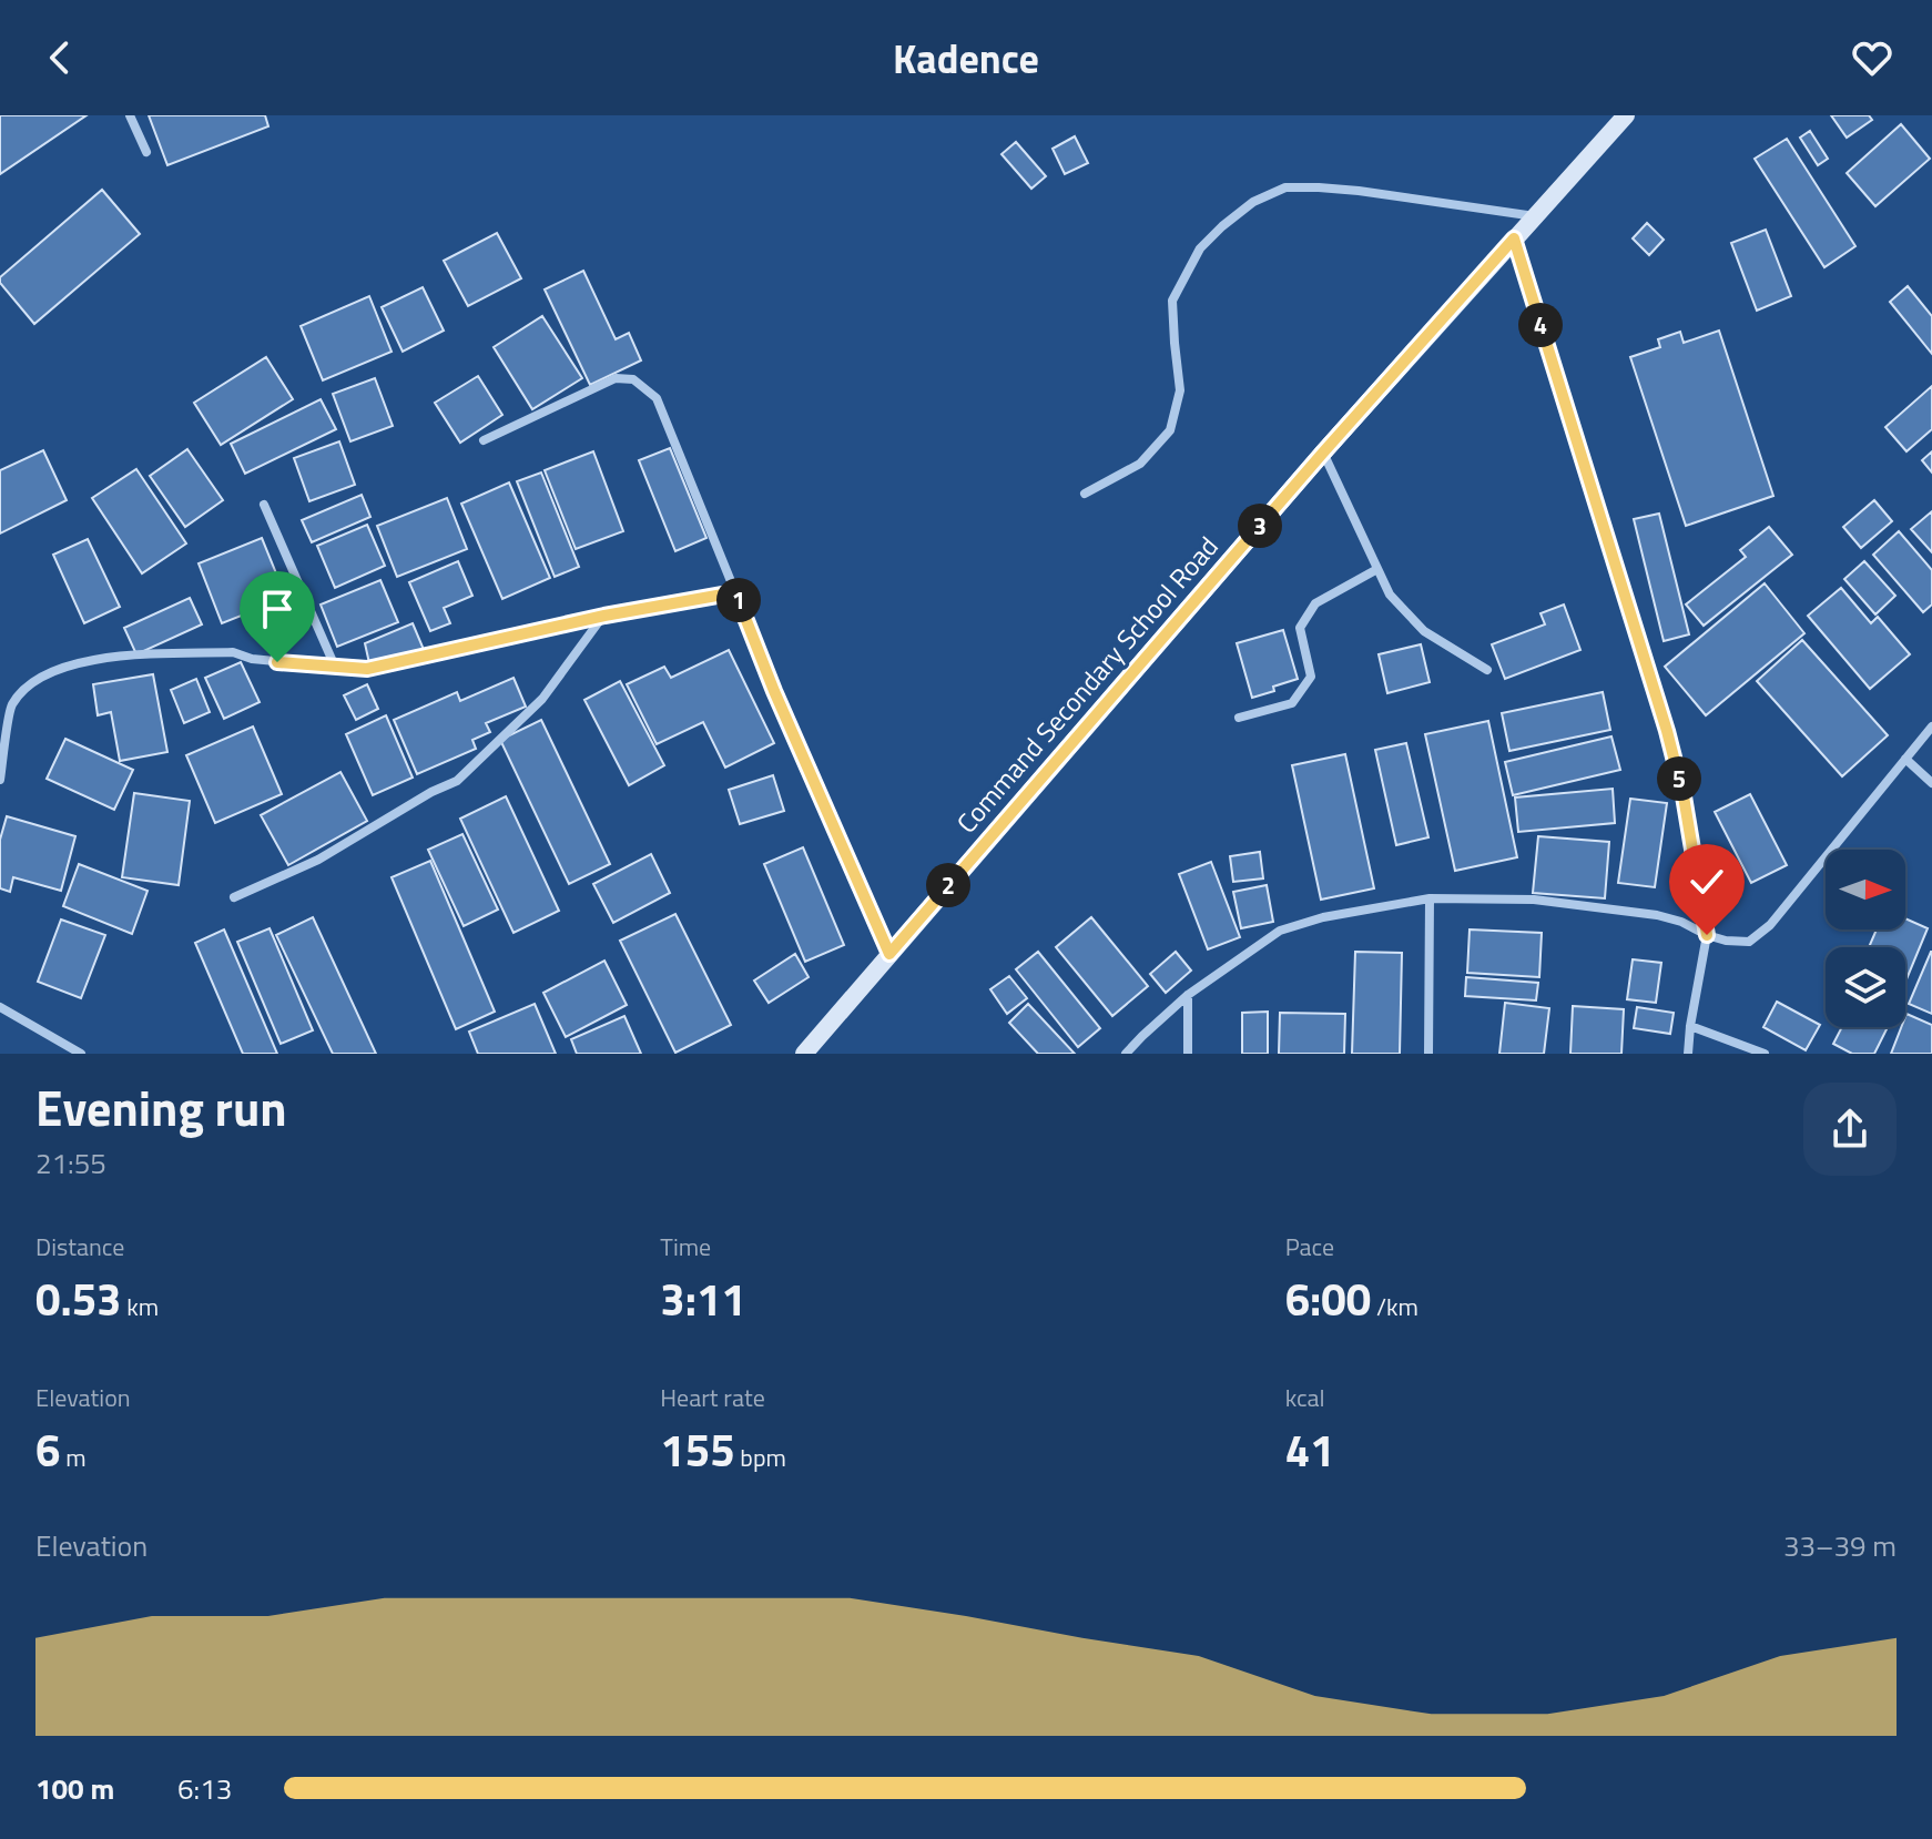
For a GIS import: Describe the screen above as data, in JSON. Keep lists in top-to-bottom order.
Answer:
{
  "streets": {
    "main road": ["Command Secondary School Road"]
  },
  "north": "right",
  "page": {
    "header": "Kadence",
    "pins": [
      "4",
      "3",
      "1",
      "5",
      "2"
    ],
    "heading": ["Evening run", "21:55"],
    "stats": [
      ["Distance", "0.53 km"],
      ["Time", "3:11"],
      ["Pace", "6:00 /km"],
      ["Elevation", "6 m"],
      ["Heart rate", "155 bpm"],
      ["kcal", "41"]
    ],
    "chart": ["Elevation", "33–39 m"],
    "list": [
      {
        "name": "100 m",
        "note": "6:13"
      }
    ]
  }
}
